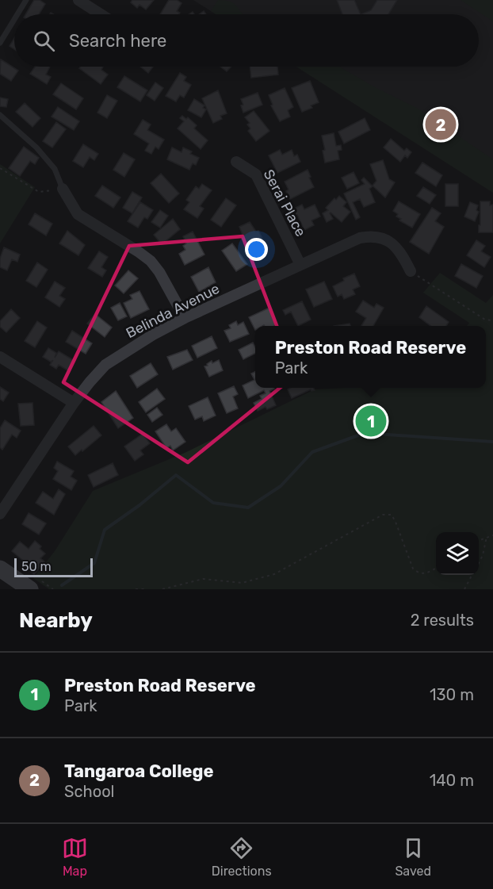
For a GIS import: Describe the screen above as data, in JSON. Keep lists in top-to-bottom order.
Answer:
{
  "streets": {
    "street": ["Serai Place", "Belinda Avenue"]
  },
  "crossings": [
    ["Serai Place", "Belinda Avenue"]
  ],
  "scale_bar": "50 m",
  "page": {
    "search": "Search here",
    "pins": ["2", "1"],
    "popup": ["Preston Road Reserve", "Park"],
    "scale": "50 m",
    "heading": ["Nearby", "2 results"],
    "list": [
      {
        "mark": "1",
        "name": "Preston Road Reserve",
        "note": "Park",
        "value": "130 m"
      },
      {
        "mark": "2",
        "name": "Tangaroa College",
        "note": "School",
        "value": "140 m"
      }
    ],
    "nav": ["Map", "Directions", "Saved"]
  }
}
